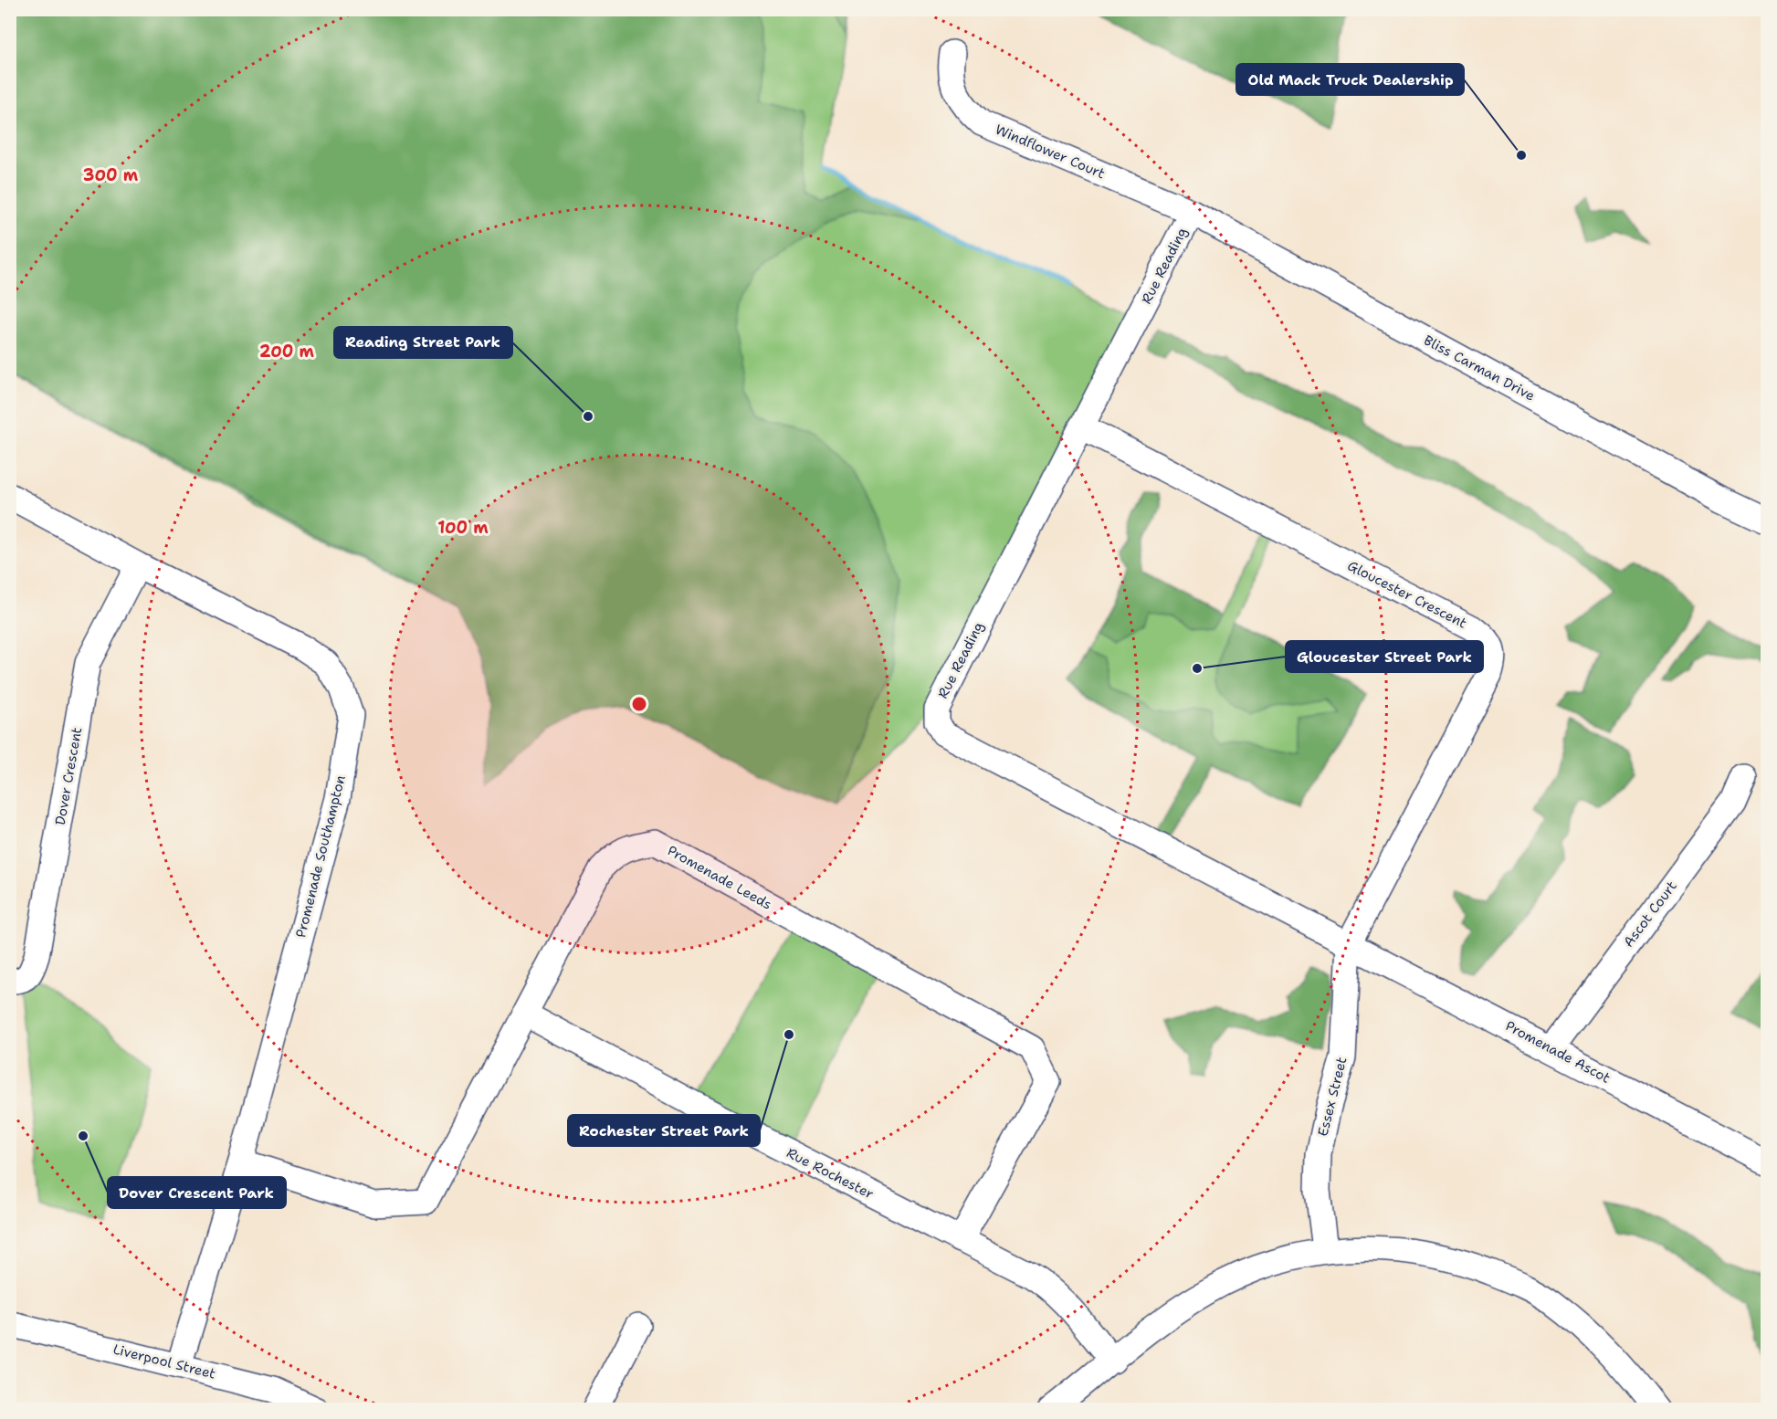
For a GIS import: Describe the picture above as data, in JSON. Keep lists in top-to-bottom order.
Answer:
{
  "streets": {
    "street": [
      "Windflower Court",
      "Rue Reading",
      "Bliss Carman Drive",
      "Gloucester Crescent",
      "Dover Crescent",
      "Promenade Southampton",
      "Promenade Leeds",
      "Ascot Court",
      "Promenade Ascot",
      "Essex Street",
      "Rue Rochester",
      "Liverpool Street"
    ]
  },
  "crossings": [
    ["Windflower Court", "Rue Reading"],
    ["Windflower Court", "Bliss Carman Drive"],
    ["Rue Reading", "Bliss Carman Drive"],
    ["Rue Reading", "Gloucester Crescent"],
    ["Rue Reading", "Promenade Ascot"],
    ["Rue Reading", "Essex Street"],
    ["Gloucester Crescent", "Promenade Ascot"],
    ["Gloucester Crescent", "Essex Street"],
    ["Dover Crescent", "Promenade Southampton"],
    ["Promenade Southampton", "Promenade Leeds"],
    ["Promenade Southampton", "Liverpool Street"],
    ["Promenade Leeds", "Rue Rochester"],
    ["Ascot Court", "Promenade Ascot"],
    ["Promenade Ascot", "Essex Street"]
  ],
  "places": [
    "Old Mack Truck Dealership",
    "Reading Street Park",
    "Gloucester Street Park",
    "Rochester Street Park",
    "Dover Crescent Park"
  ],
  "rings": ["300 m", "200 m", "100 m"]
}
